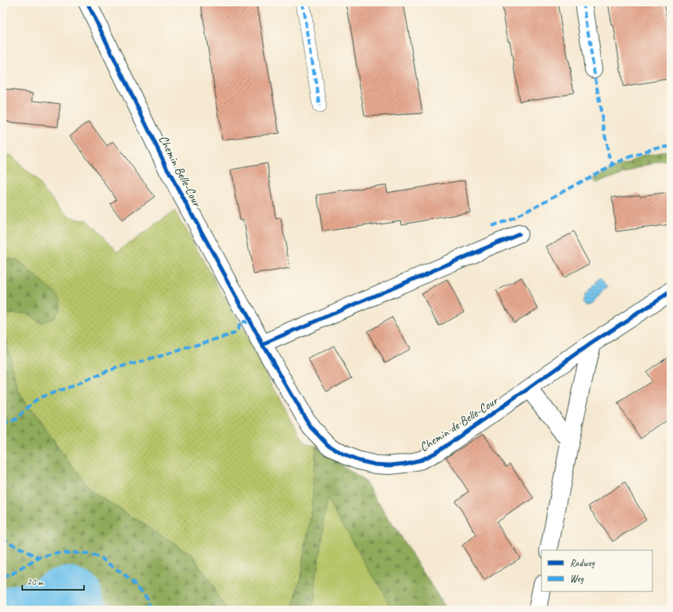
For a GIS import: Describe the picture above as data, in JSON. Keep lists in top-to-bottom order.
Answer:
{
  "streets": {
    "street": ["Chemin Belle-Cour", "Chemin de Belle-Cour"]
  },
  "crossings": [
    ["Chemin Belle-Cour", "Chemin de Belle-Cour"]
  ],
  "legend": ["Radweg", "Weg"],
  "scale_bar": "20 m"
}
